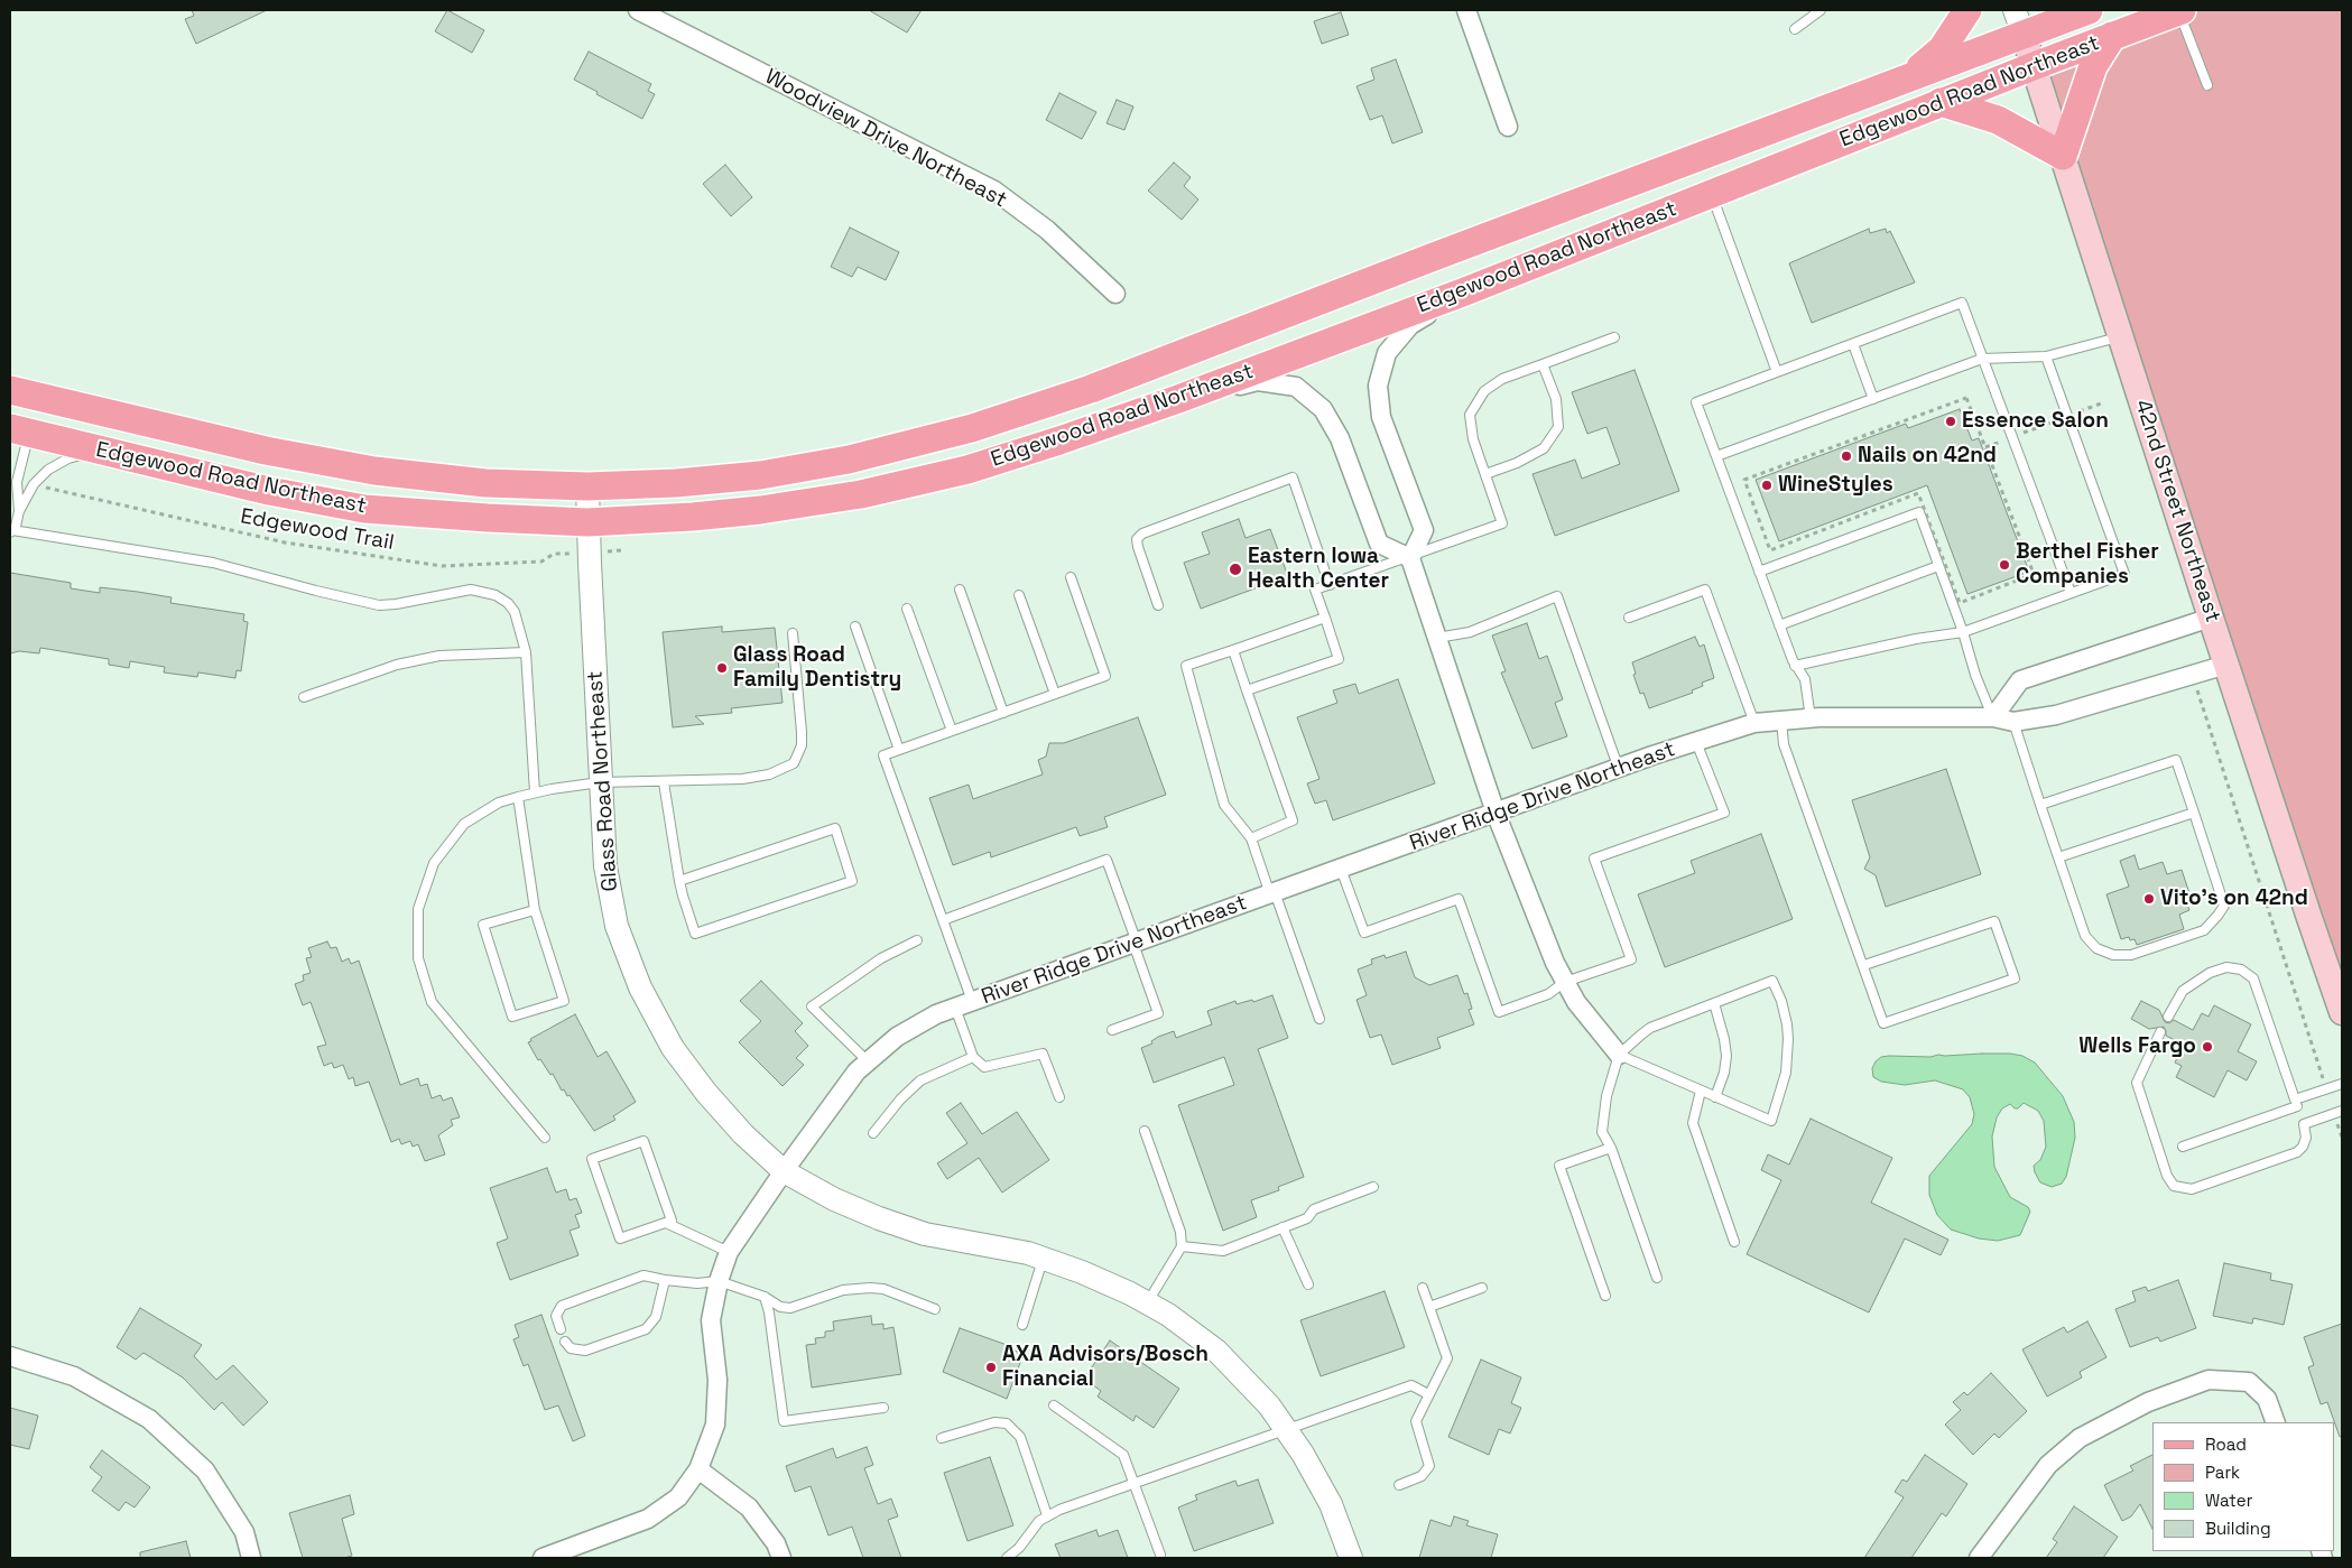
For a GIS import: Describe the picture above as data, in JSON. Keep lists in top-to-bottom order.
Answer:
{
  "streets": {
    "main road": ["Edgewood Road Northeast", "42nd Street Northeast"],
    "street": ["Woodview Drive Northeast", "Glass Road Northeast", "River Ridge Drive Northeast"],
    "path": ["Edgewood Trail"]
  },
  "crossings": [
    ["Edgewood Road Northeast", "42nd Street Northeast"],
    ["Edgewood Road Northeast", "Glass Road Northeast"],
    ["42nd Street Northeast", "River Ridge Drive Northeast"],
    ["Edgewood Trail", "Glass Road Northeast"],
    ["Glass Road Northeast", "River Ridge Drive Northeast"]
  ],
  "places": [
    "Essence Salon",
    "Nails on 42nd",
    "WineStyles",
    "Berthel Fisher Companies",
    "Eastern Iowa Health Center",
    "Glass Road Family Dentistry",
    "Vito's on 42nd",
    "Wells Fargo",
    "AXA Advisors/Bosch Financial"
  ],
  "legend": [
    "Road",
    "Park",
    "Water",
    "Building"
  ]
}
